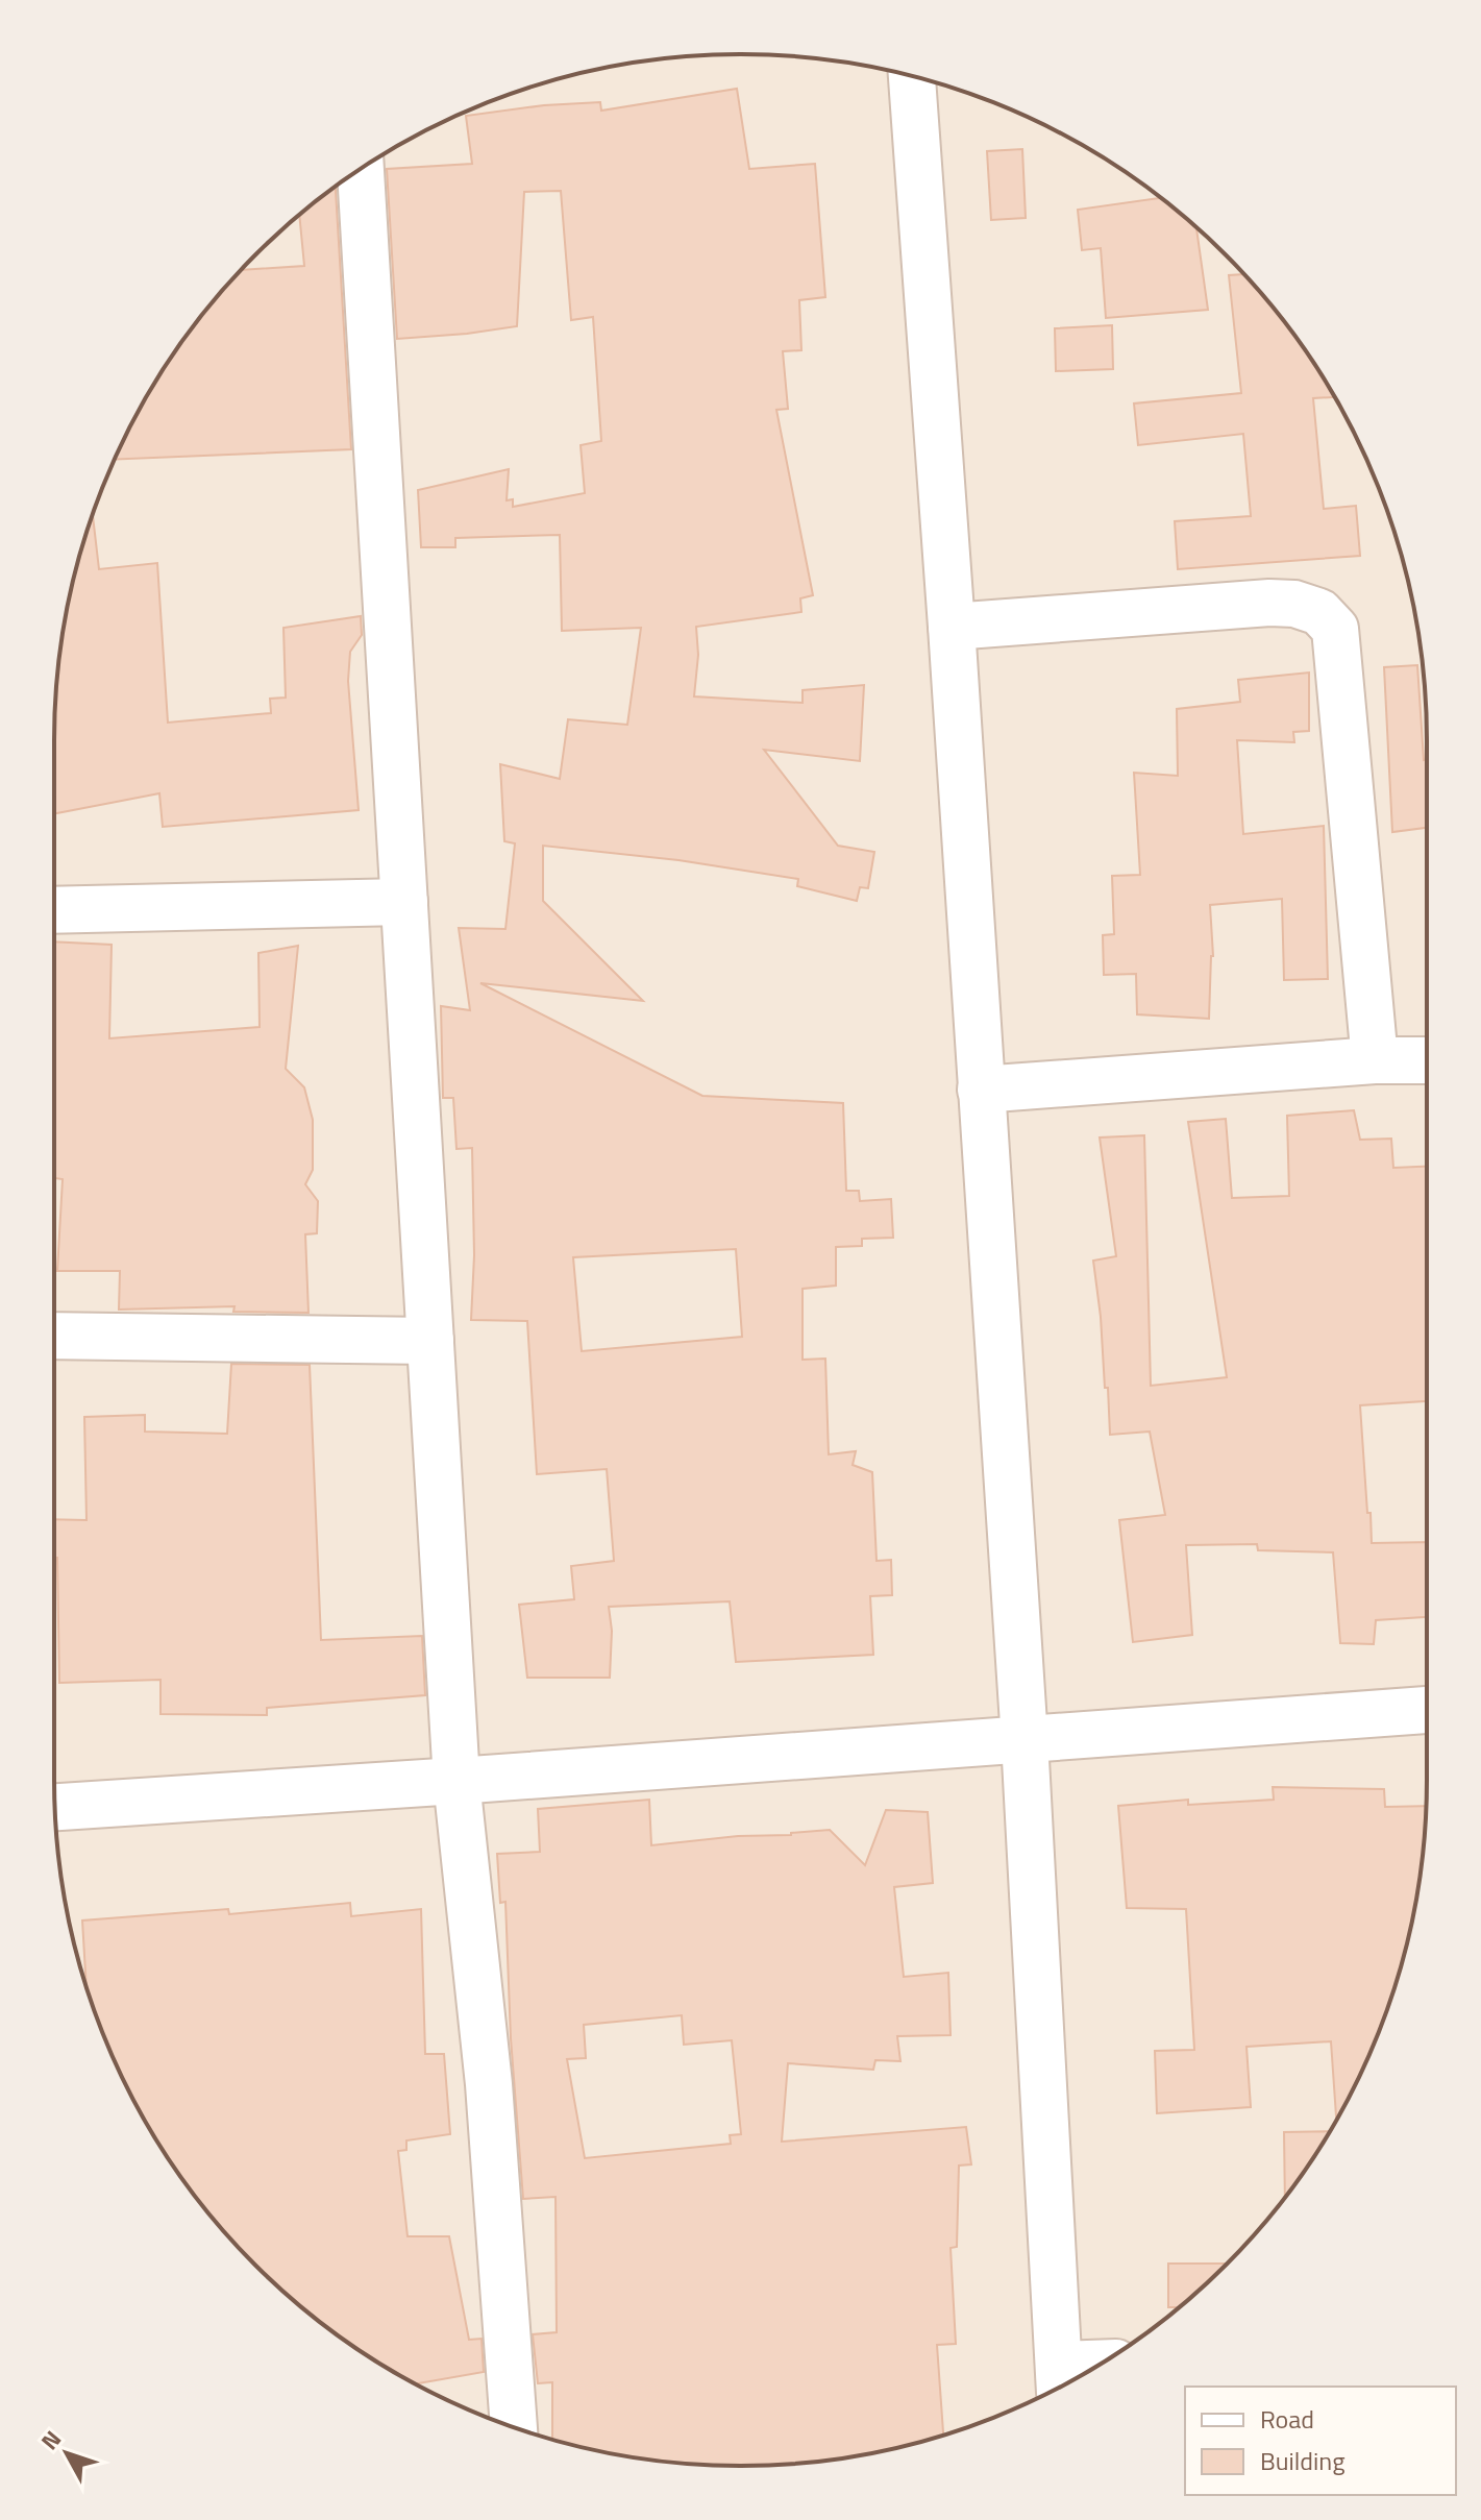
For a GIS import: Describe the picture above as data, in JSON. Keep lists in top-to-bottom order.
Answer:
{
  "legend": ["Road", "Building"],
  "north": "top left"
}
